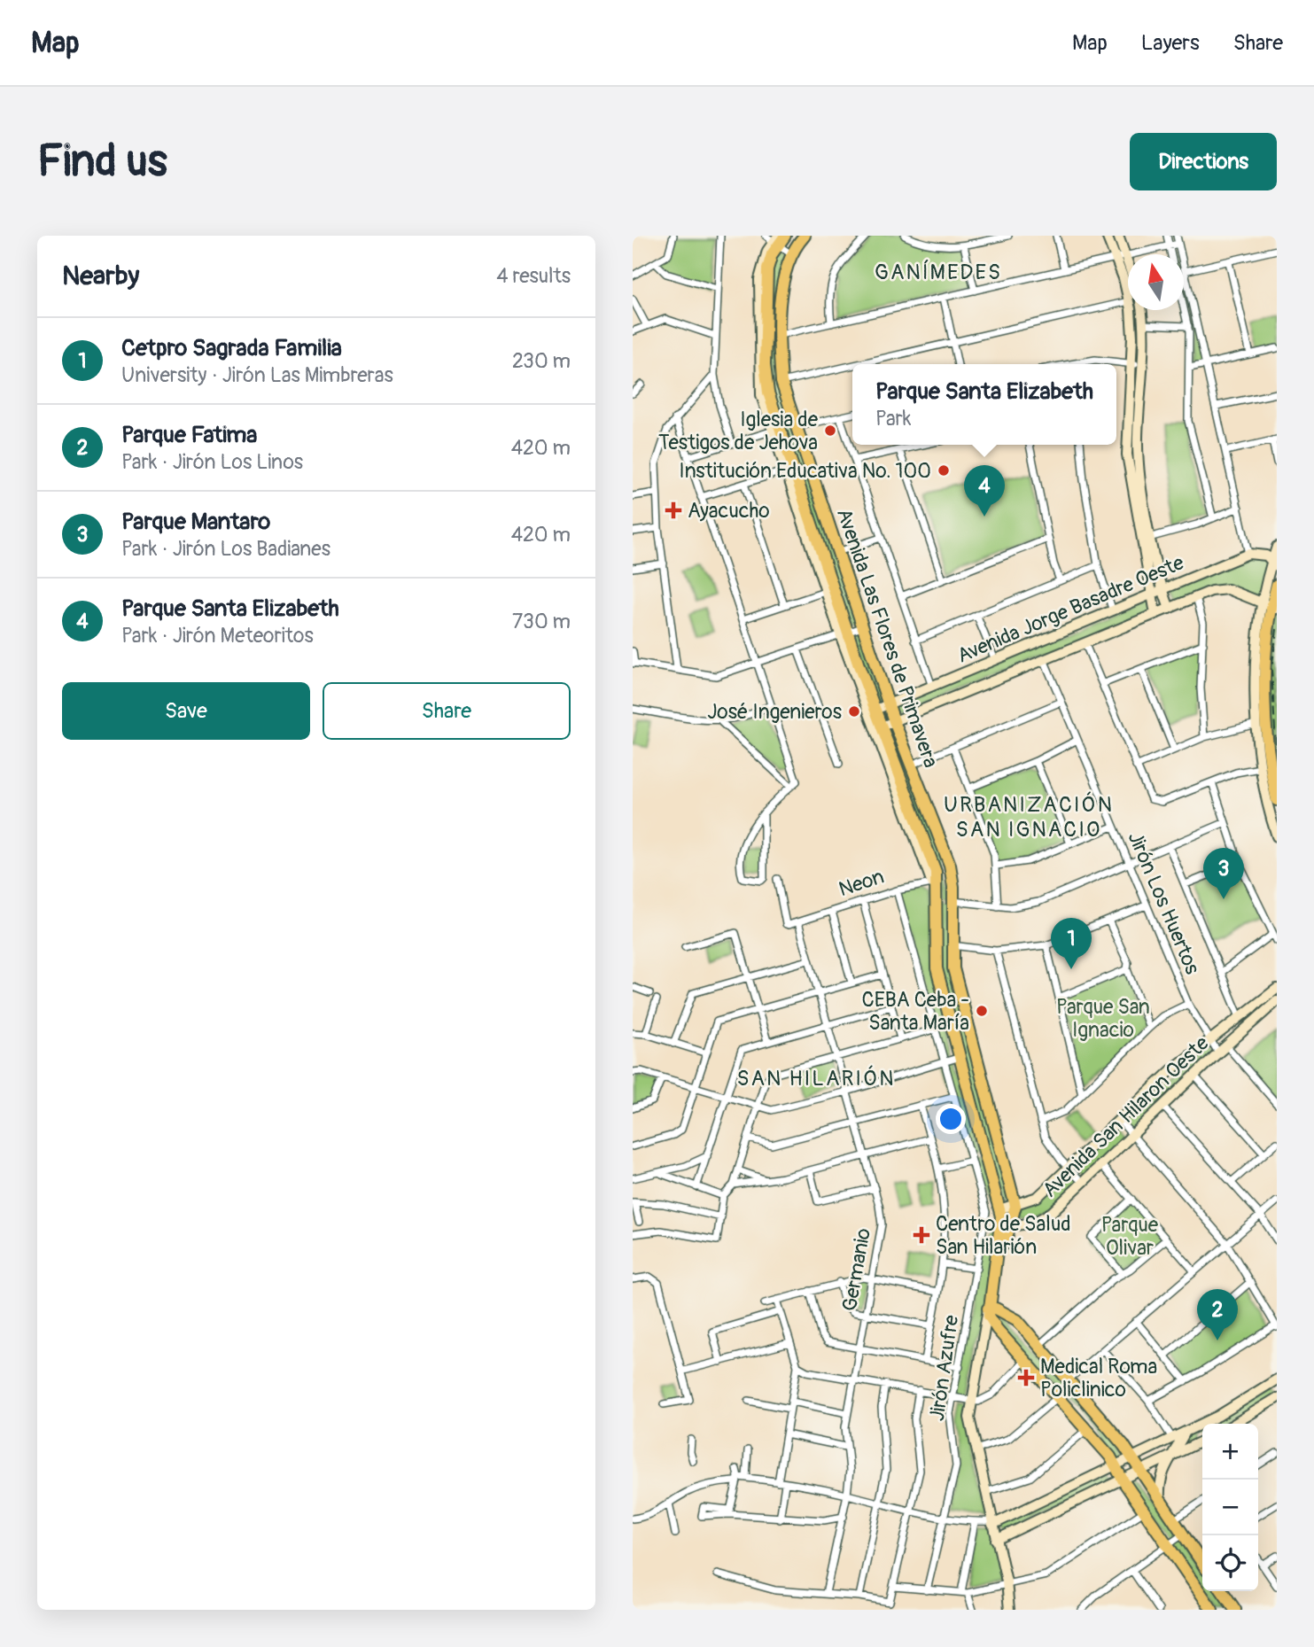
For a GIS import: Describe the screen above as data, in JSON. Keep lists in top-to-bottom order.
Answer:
{
  "streets": {
    "main road": ["Avenida Las Flores de Primavera"],
    "street": [
      "Avenida Jorge Basadre Oeste",
      "Neon",
      "Jirón Los Huertos",
      "Avenida San Hilaron Oeste",
      "Germanio",
      "Jirón Azufre"
    ]
  },
  "crossings": [
    ["Avenida Jorge Basadre Oeste", "Avenida Las Flores de Primavera"],
    ["Avenida Jorge Basadre Oeste", "Jirón Los Huertos"],
    ["Avenida Las Flores de Primavera", "Neon"],
    ["Avenida Las Flores de Primavera", "Avenida San Hilaron Oeste"],
    ["Neon", "Germanio"],
    ["Jirón Los Huertos", "Avenida San Hilaron Oeste"],
    ["Avenida San Hilaron Oeste", "Jirón Azufre"]
  ],
  "districts": ["GANÍMEDES", "URBANIZACIÓN SAN IGNACIO", "SAN HILARIÓN"],
  "parks": ["Parque San Ignacio", "Parque Olivar"],
  "places": {
    "other": [
      "Iglesia de Testigos de Jehova",
      "Institución Educativa No. 100",
      "José Ingenieros",
      "CEBA Ceba - Santa María"
    ],
    "health": ["Ayacucho", "Centro de Salud San Hilarión", "Medical Roma Policlinico"]
  },
  "north": "top",
  "page": {
    "header": "Map",
    "nav": ["Map", "Layers", "Share"],
    "buttons": [
      "Directions",
      ["Save", "Share"]
    ],
    "title": "Find us",
    "heading": ["Nearby", "4 results"],
    "list": [
      {
        "mark": "1",
        "name": "Cetpro Sagrada Familia",
        "note": "University · Jirón Las Mimbreras",
        "value": "230 m"
      },
      {
        "mark": "2",
        "name": "Parque Fatima",
        "note": "Park · Jirón Los Linos",
        "value": "420 m"
      },
      {
        "mark": "3",
        "name": "Parque Mantaro",
        "note": "Park · Jirón Los Badianes",
        "value": "420 m"
      },
      {
        "mark": "4",
        "name": "Parque Santa Elizabeth",
        "note": "Park · Jirón Meteoritos",
        "value": "730 m"
      }
    ],
    "popup": ["Parque Santa Elizabeth", "Park"],
    "pins": [
      "4",
      "3",
      "1",
      "2"
    ],
    "map_buttons": ["+", "−"]
  }
}
